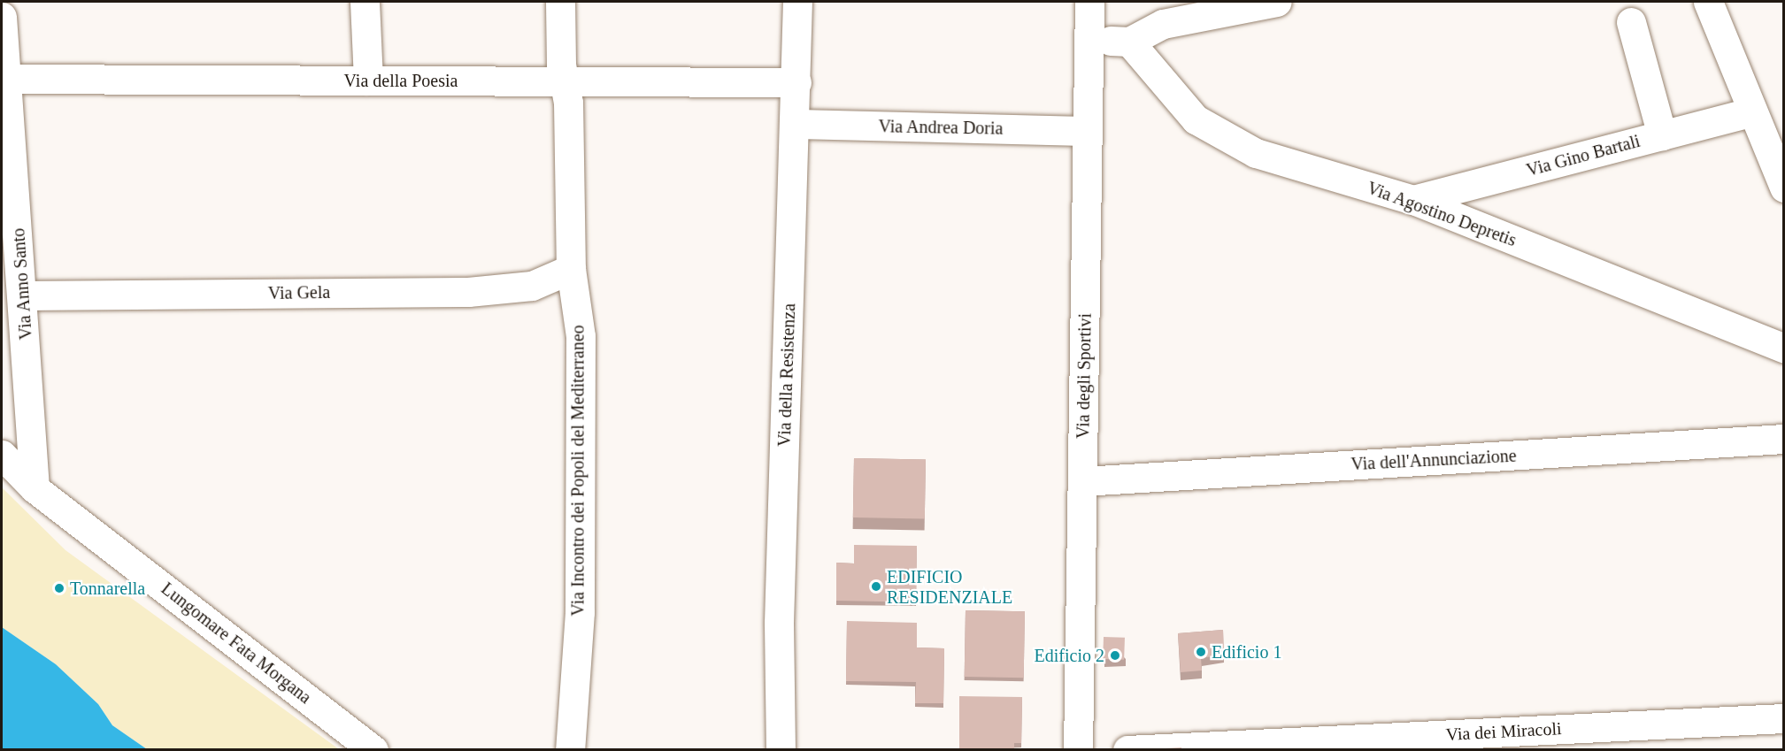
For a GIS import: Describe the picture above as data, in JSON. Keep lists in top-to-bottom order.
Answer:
{
  "streets": {
    "street": [
      "Via della Poesia",
      "Via Andrea Doria",
      "Via Gino Bartali",
      "Via Agostino Depretis",
      "Via Anno Santo",
      "Via Gela",
      "Via della Resistenza",
      "Via degli Sportivi",
      "Via dell'Annunciazione",
      "Via Incontro dei Popoli del Mediterraneo",
      "Lungomare Fata Morgana",
      "Via dei Miracoli"
    ]
  },
  "crossings": [
    ["Via della Poesia", "Via Anno Santo"],
    ["Via della Poesia", "Via della Resistenza"],
    ["Via della Poesia", "Via Incontro dei Popoli del Mediterraneo"],
    ["Via Andrea Doria", "Via della Resistenza"],
    ["Via Andrea Doria", "Via degli Sportivi"],
    ["Via Gino Bartali", "Via Agostino Depretis"],
    ["Via Anno Santo", "Via Gela"],
    ["Via Anno Santo", "Lungomare Fata Morgana"],
    ["Via Gela", "Via Incontro dei Popoli del Mediterraneo"],
    ["Via degli Sportivi", "Via dell'Annunciazione"]
  ],
  "places": [
    "EDIFICIO RESIDENZIALE",
    "Tonnarella",
    "Edificio 1",
    "Edificio 2"
  ]
}
